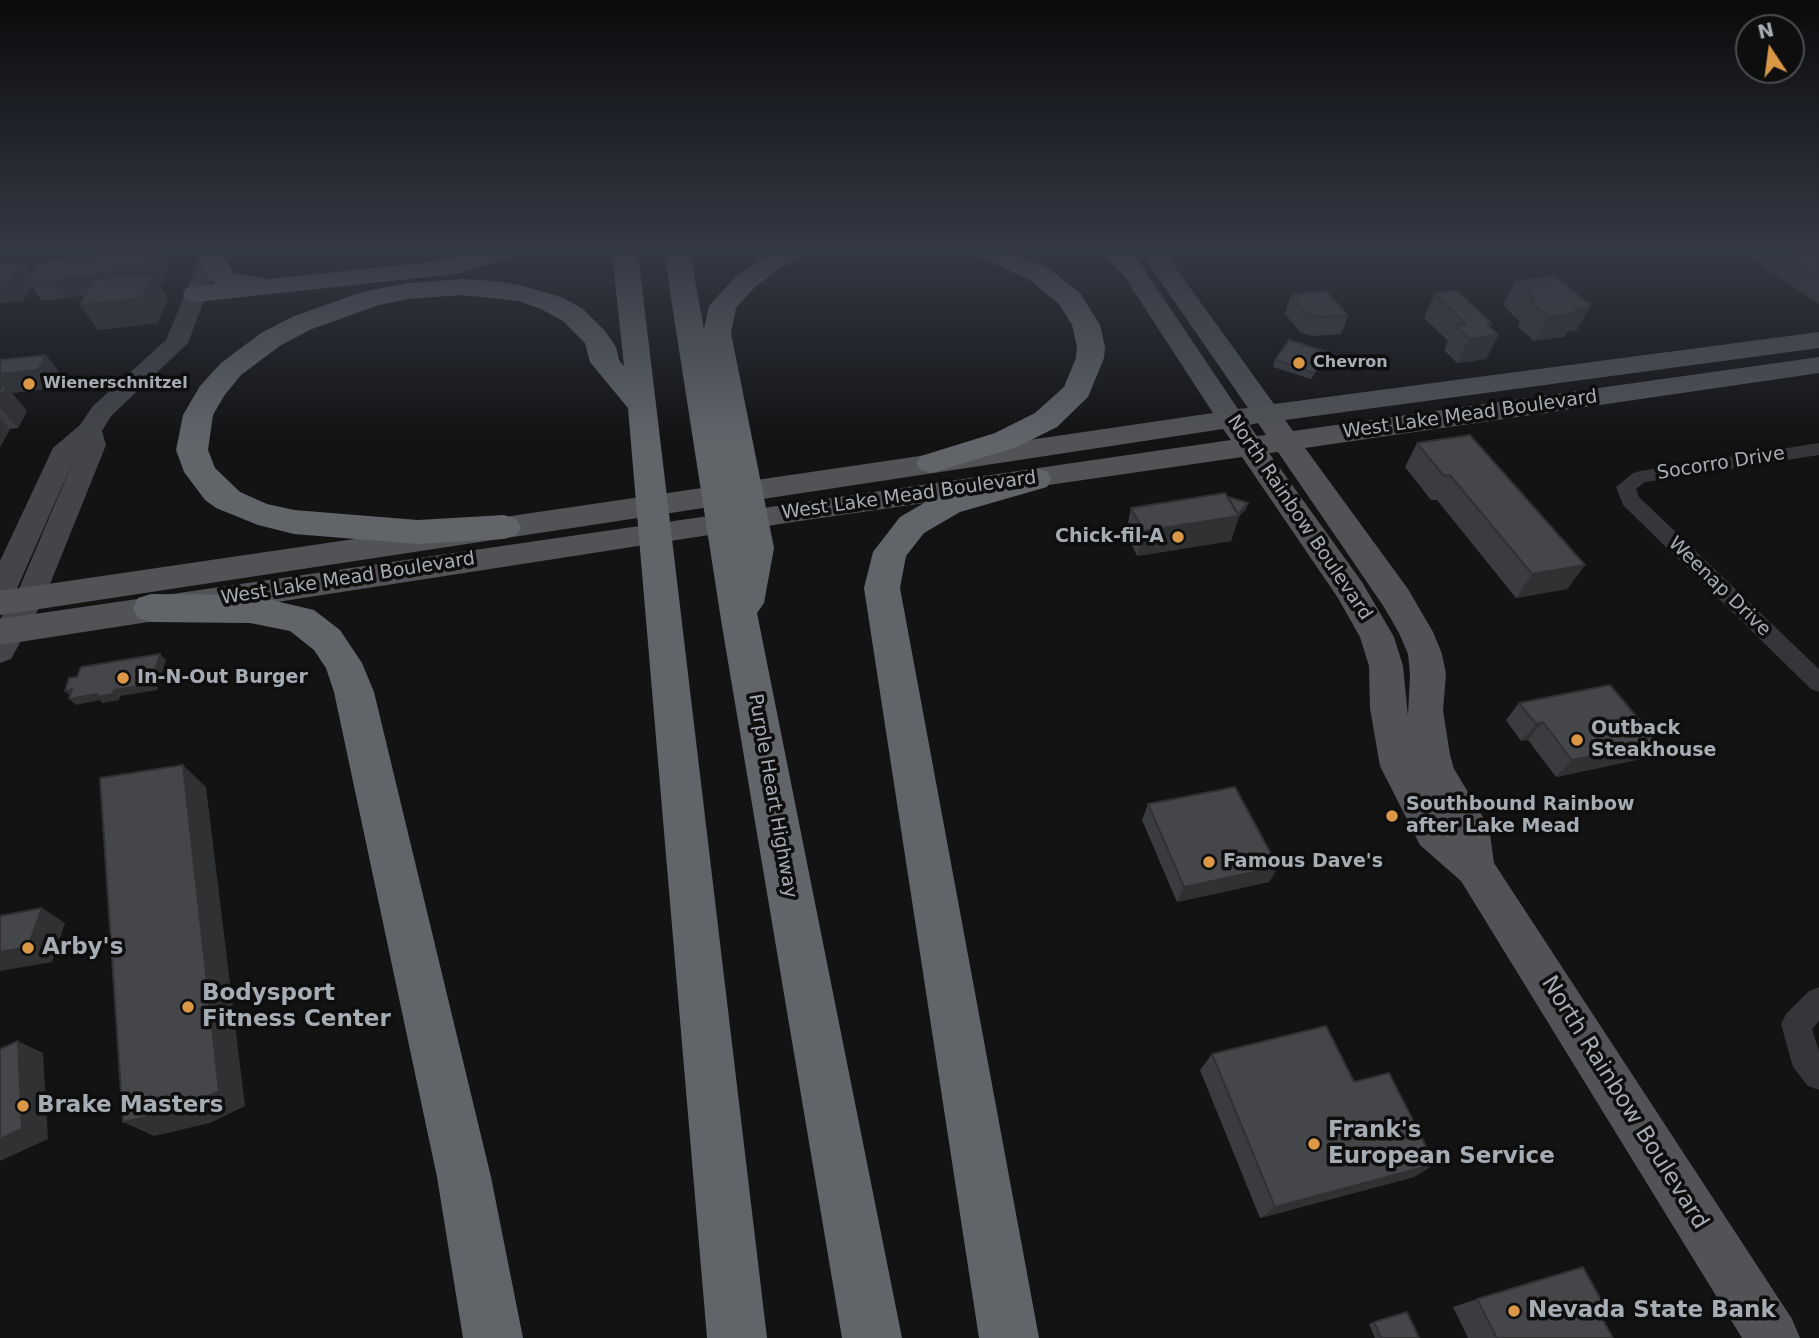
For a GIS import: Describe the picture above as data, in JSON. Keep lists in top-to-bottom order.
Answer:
{
  "streets": {
    "highway": ["Purple Heart Highway"],
    "main road": ["West Lake Mead Boulevard", "North Rainbow Boulevard"],
    "street": ["Socorro Drive", "Weenap Drive"]
  },
  "crossings": [
    ["West Lake Mead Boulevard", "North Rainbow Boulevard"],
    ["Socorro Drive", "Weenap Drive"]
  ],
  "places": [
    "Chevron",
    "Wienerschnitzel",
    "Chick-fil-A",
    "In-N-Out Burger",
    "Outback Steakhouse",
    "Southbound Rainbow after Lake Mead",
    "Famous Dave's",
    "Arby's",
    "Bodysport Fitness Center",
    "Brake Masters",
    "Frank's European Service",
    "Nevada State Bank"
  ],
  "north": "top"
}
